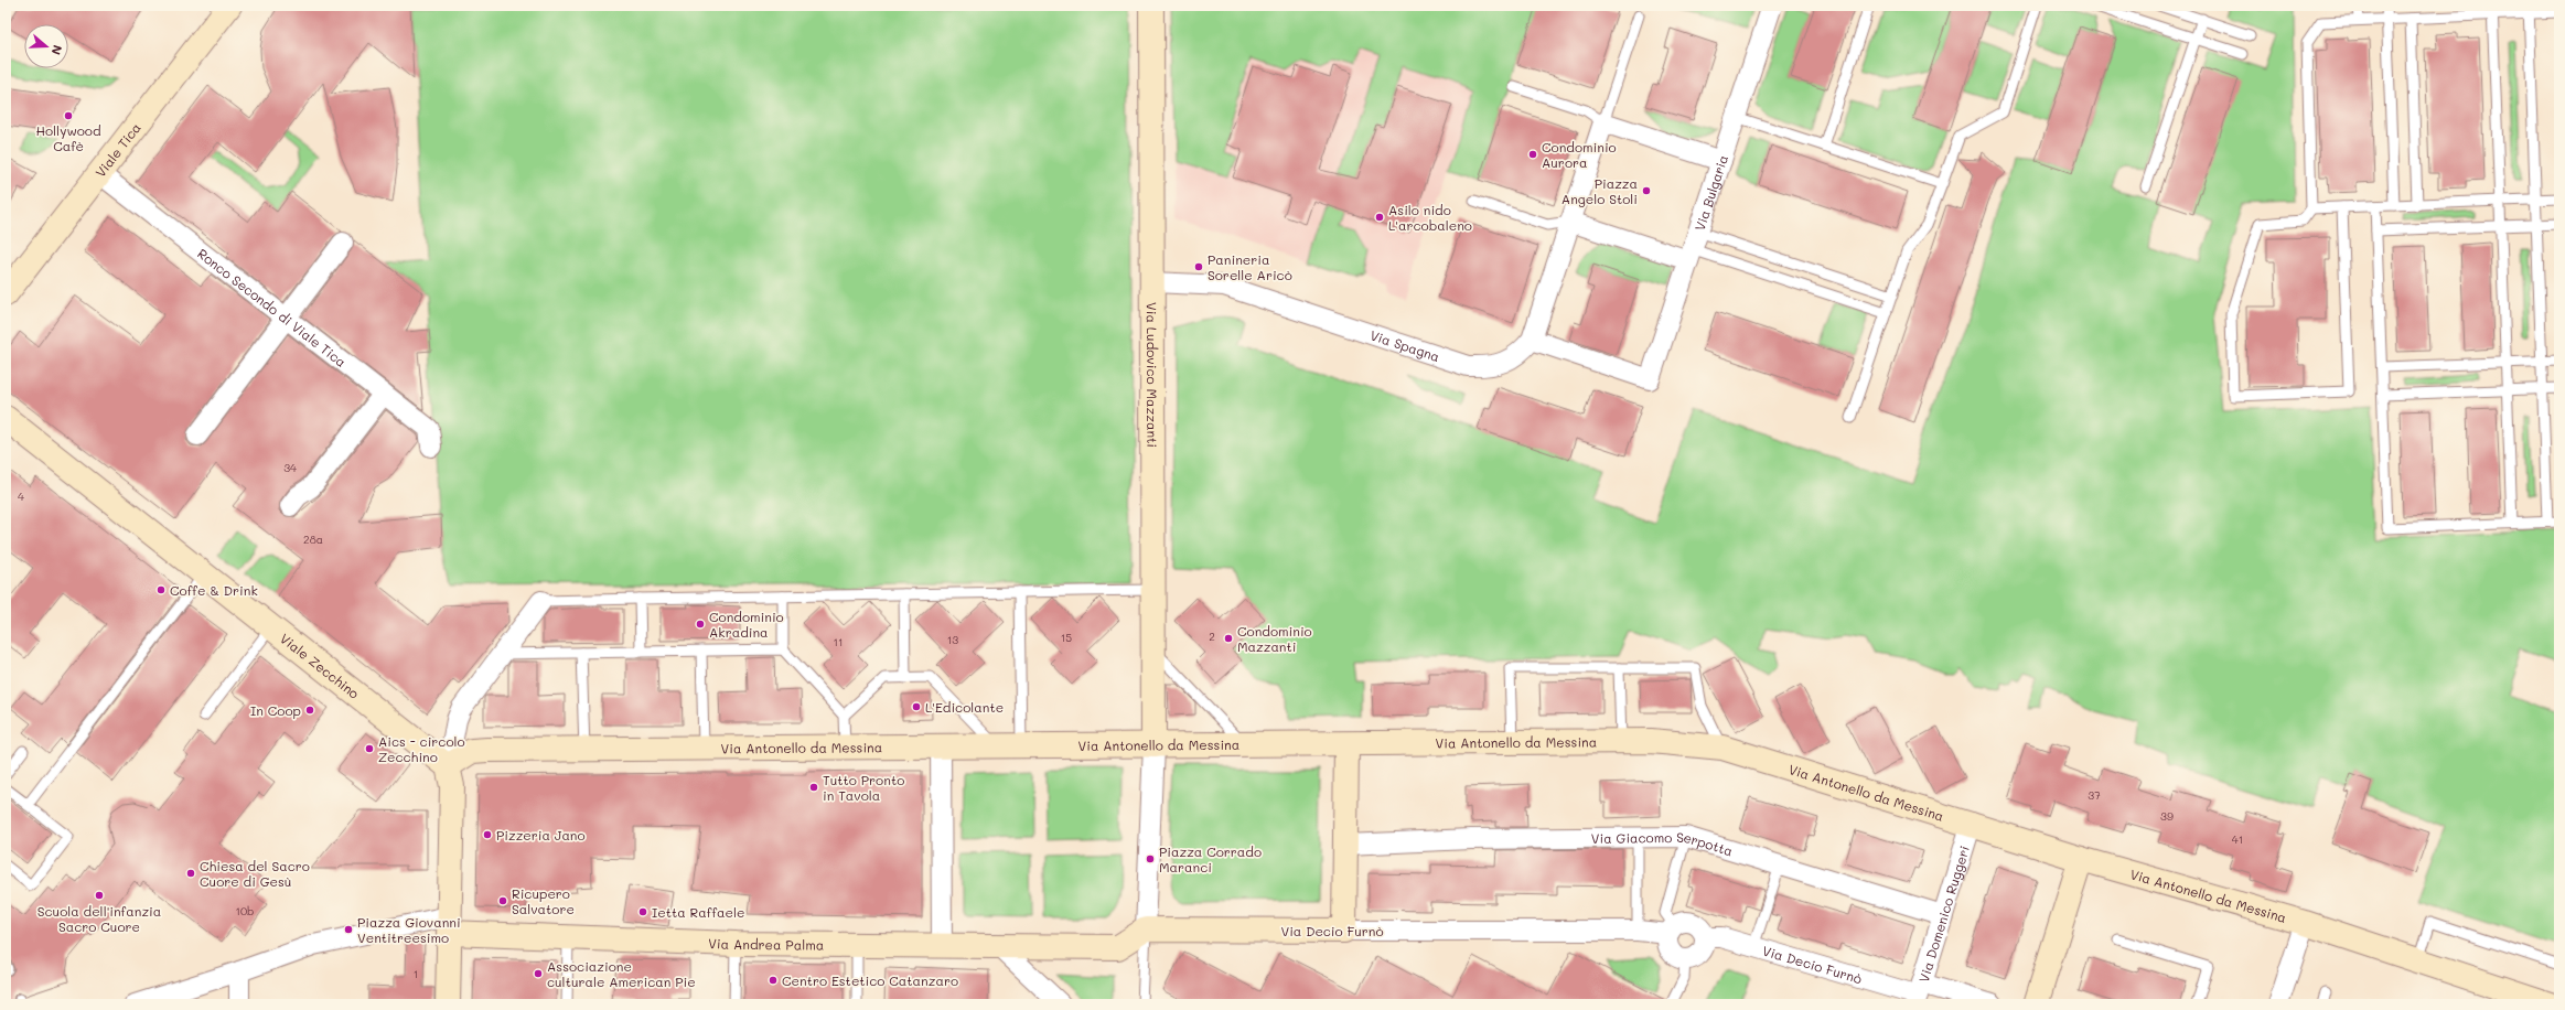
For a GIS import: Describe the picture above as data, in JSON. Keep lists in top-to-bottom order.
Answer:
{
  "streets": {
    "street": [
      "Viale Tica",
      "Via Bulgaria",
      "Ronco Secondo di Viale Tica",
      "Via Spagna",
      "Via Ludovico Mazzanti",
      "Viale Zecchino",
      "Via Antonello da Messina",
      "Via Giacomo Serpotta",
      "Via Domenico Ruggeri",
      "Via Decio Furnò",
      "Via Andrea Palma"
    ]
  },
  "crossings": [
    ["Viale Tica", "Ronco Secondo di Viale Tica"],
    ["Via Bulgaria", "Via Spagna"],
    ["Via Spagna", "Via Ludovico Mazzanti"],
    ["Via Ludovico Mazzanti", "Via Antonello da Messina"],
    ["Viale Zecchino", "Via Antonello da Messina"],
    ["Via Antonello da Messina", "Via Domenico Ruggeri"],
    ["Via Giacomo Serpotta", "Via Domenico Ruggeri"],
    ["Via Domenico Ruggeri", "Via Decio Furnò"]
  ],
  "places": [
    "Hollywood Cafè",
    "Condominio Aurora",
    "Piazza Angelo Stoli",
    "Asilo nido L'arcobaleno",
    "Panineria Sorelle Aricò",
    "Coffe & Drink",
    "Condominio Akradina",
    "Condominio Mazzanti",
    "L'Edicolante",
    "In Coop",
    "Aics - circolo Zecchino",
    "Tutto Pronto in Tavola",
    "Pizzeria Jano",
    "Piazza Corrado Maranci",
    "Chiesa del Sacro Cuore di Gesù",
    "Scuola dell'infanzia Sacro Cuore",
    "Ricupero Salvatore",
    "Ietta Raffaele",
    "Piazza Giovanni Ventitreesimo",
    "Associazione culturale American Pie",
    "Centro Estetico Catanzaro"
  ],
  "house_numbers": [
    "34",
    "4",
    "28a",
    "2",
    "15",
    "13",
    "11",
    "37",
    "39",
    "41",
    "10b",
    "1"
  ],
  "north": "right"
}
